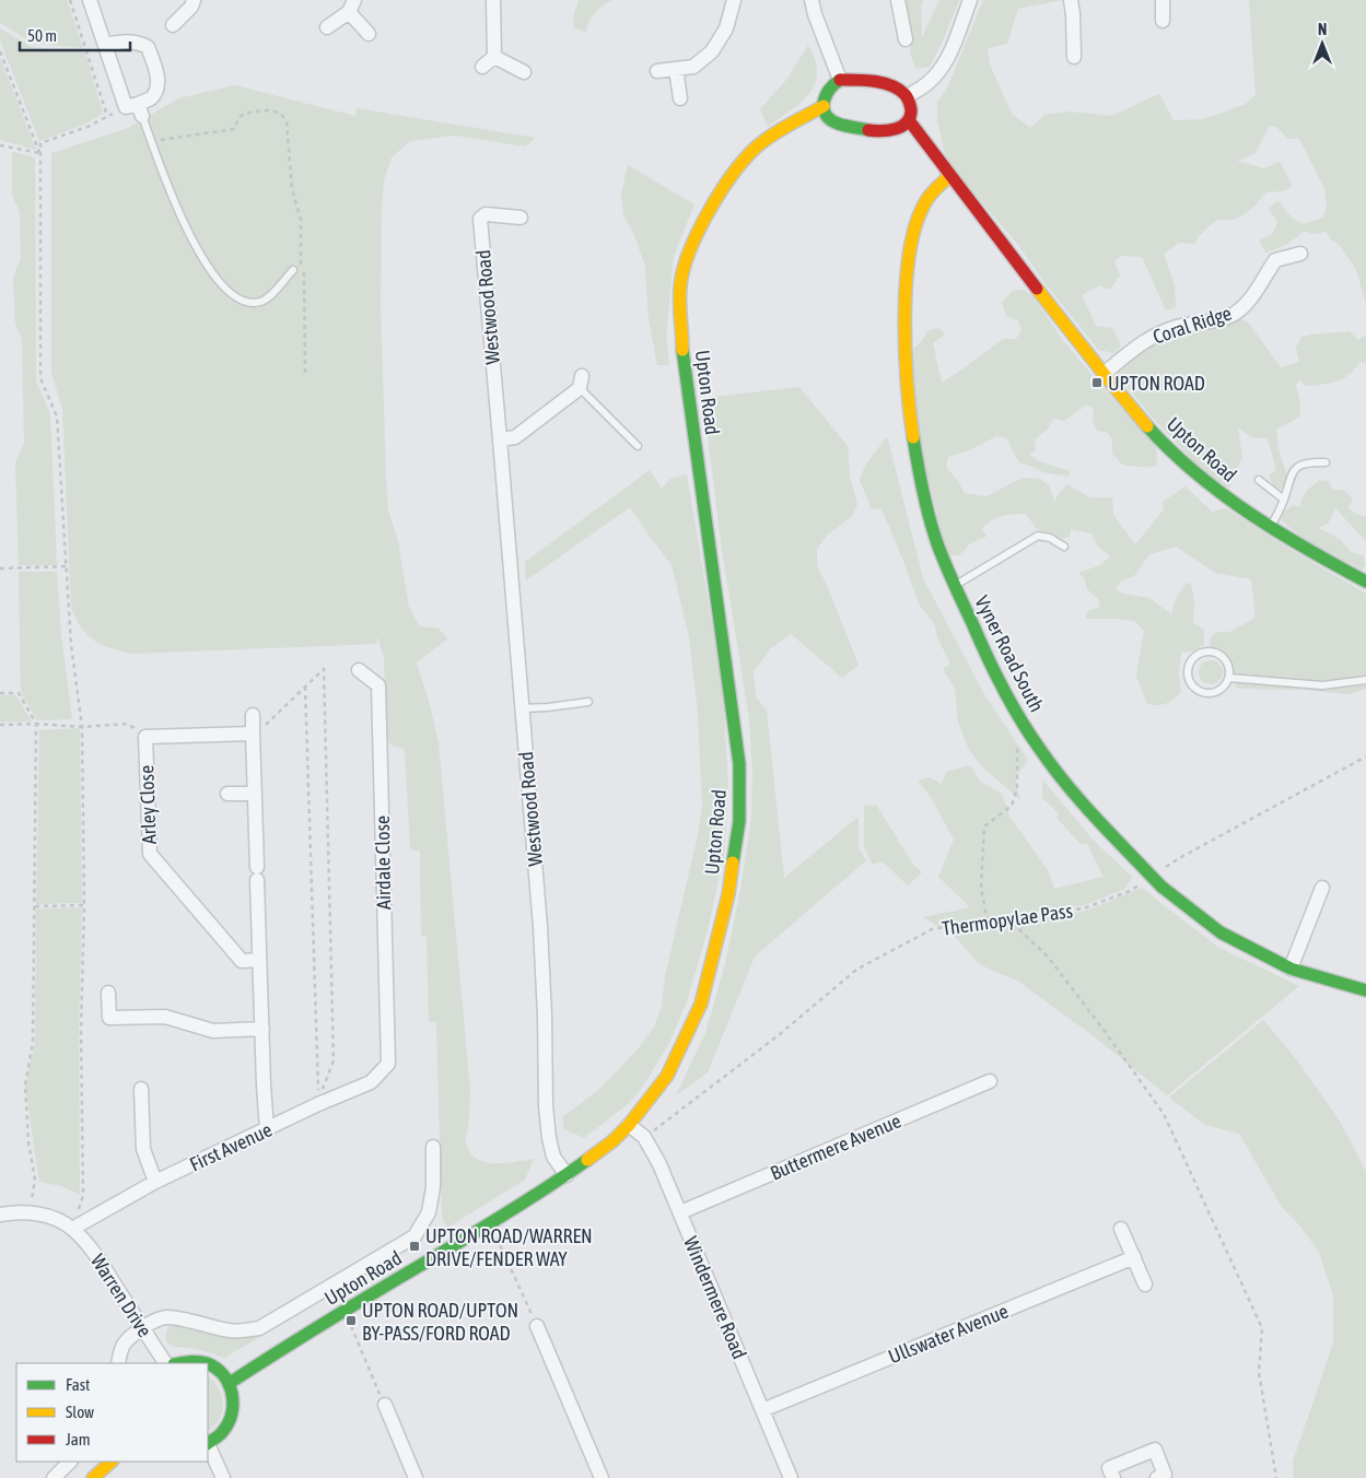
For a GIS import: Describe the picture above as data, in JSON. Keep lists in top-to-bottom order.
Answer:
{
  "streets": {
    "main road": ["Upton Road", "Vyner Road South"],
    "street": [
      "Westwood Road",
      "Coral Ridge",
      "Arley Close",
      "Airdale Close",
      "First Avenue",
      "Buttermere Avenue",
      "Warren Drive",
      "Windermere Road",
      "Ullswater Avenue"
    ],
    "path": ["Thermopylae Pass"]
  },
  "crossings": [
    ["Westwood Road", "Upton Road"],
    ["Coral Ridge", "Upton Road"],
    ["Upton Road", "Vyner Road South"],
    ["Upton Road", "Windermere Road"],
    ["Airdale Close", "First Avenue"],
    ["Thermopylae Pass", "Windermere Road"],
    ["First Avenue", "Warren Drive"],
    ["Buttermere Avenue", "Windermere Road"],
    ["Windermere Road", "Ullswater Avenue"]
  ],
  "places": {
    "transit": ["UPTON ROAD", "UPTON ROAD/WARREN DRIVE/FENDER WAY", "UPTON ROAD/UPTON BY-PASS/FORD ROAD"]
  },
  "legend": ["Fast", "Slow", "Jam"],
  "scale_bar": "50 m",
  "north": "top"
}
